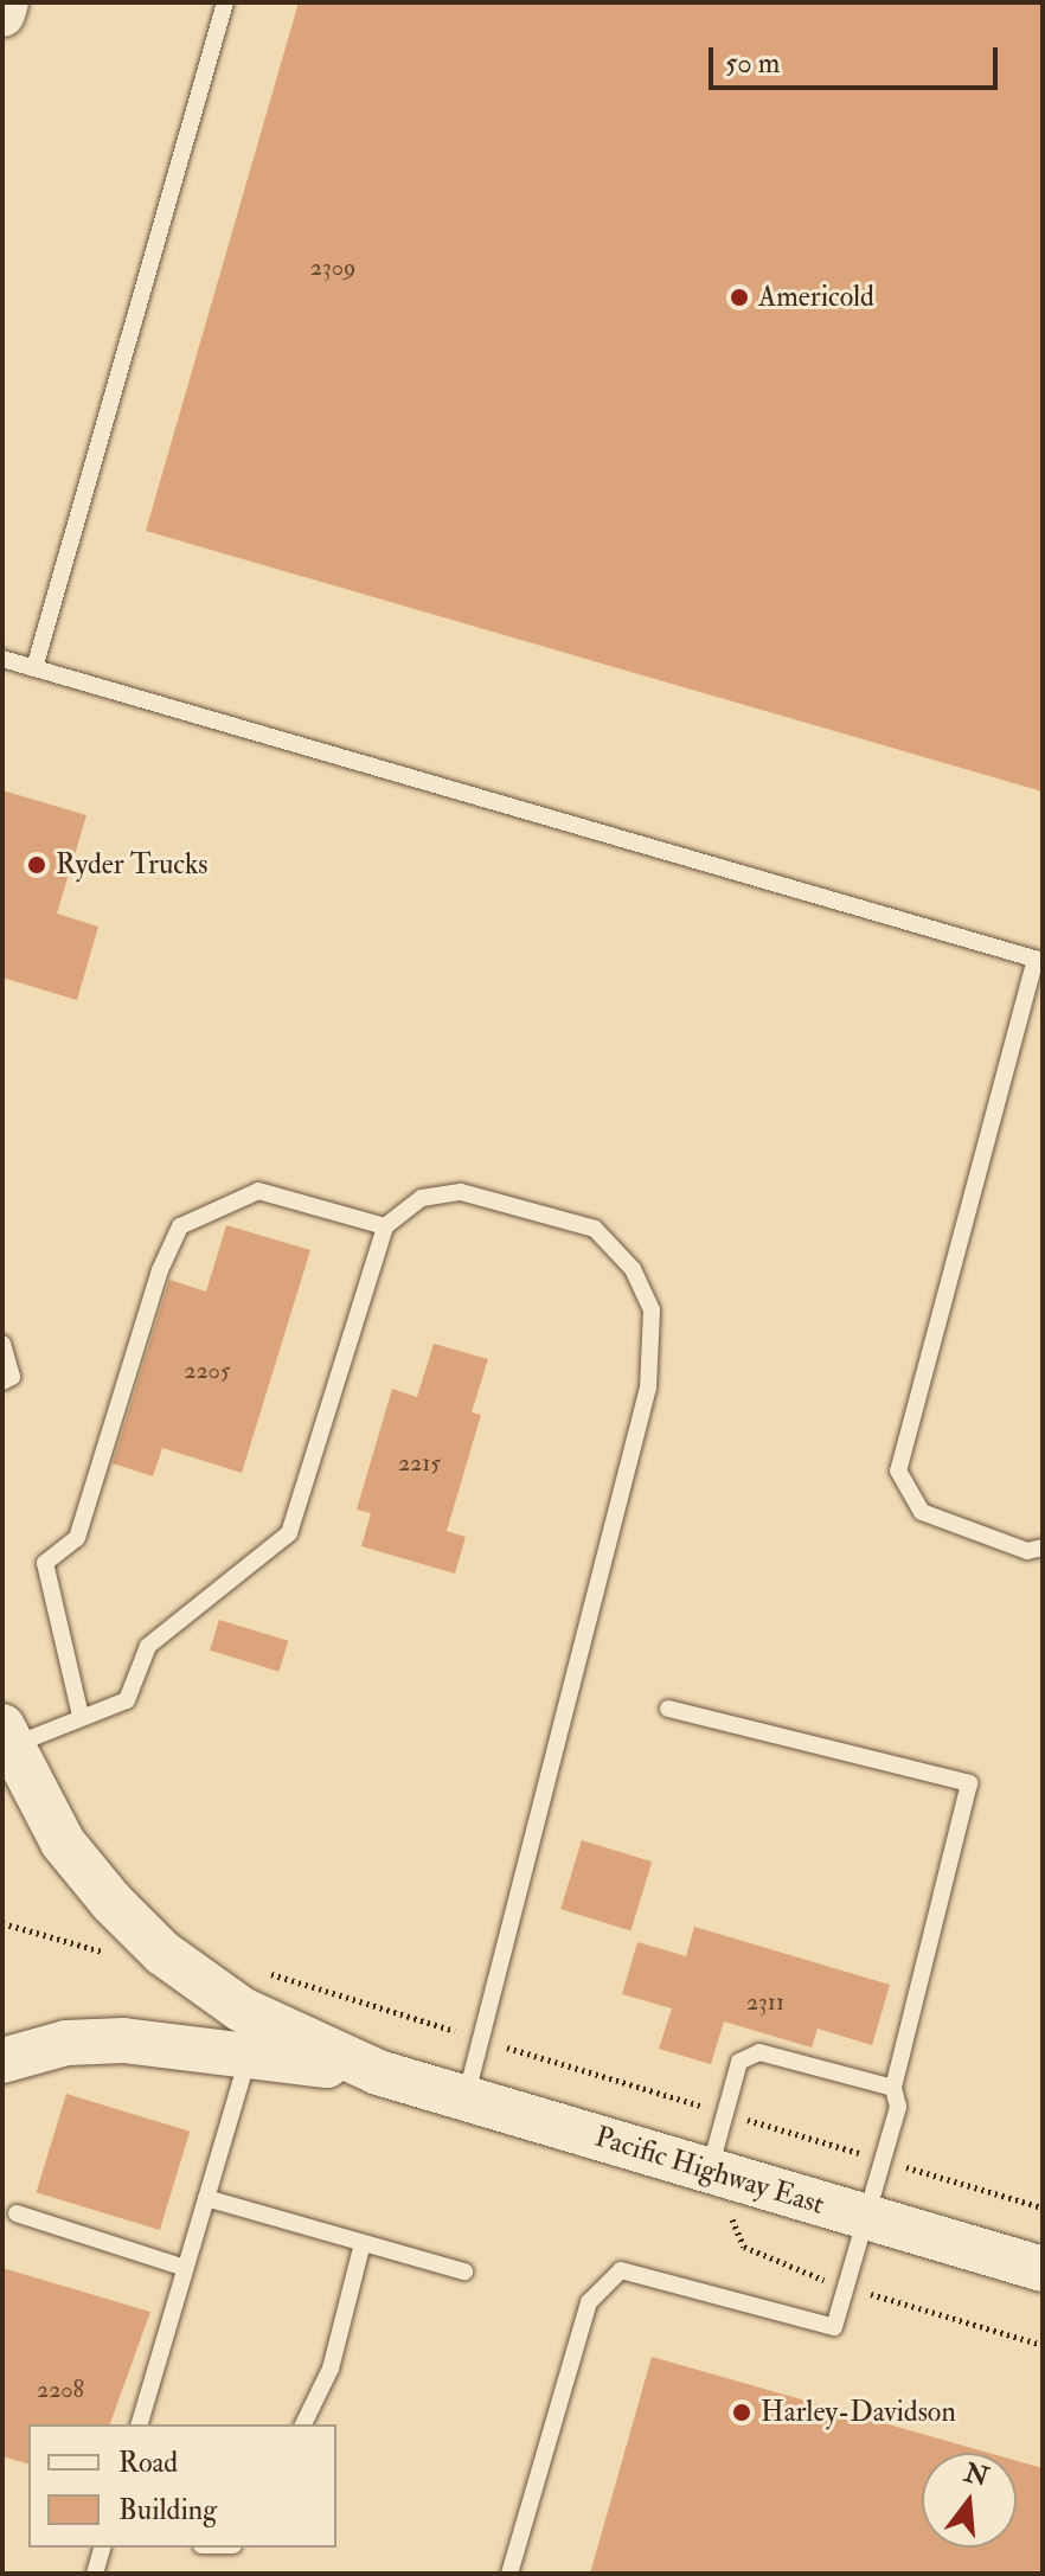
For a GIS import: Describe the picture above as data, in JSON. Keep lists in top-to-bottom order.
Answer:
{
  "streets": {
    "street": ["Pacific Highway East"]
  },
  "places": ["Americold", "Ryder Trucks", "Harley-Davidson"],
  "house_numbers": [
    "2309",
    "2205",
    "2215",
    "2311",
    "2208"
  ],
  "legend": ["Road", "Building"],
  "scale_bar": "50 m",
  "north": "top"
}
